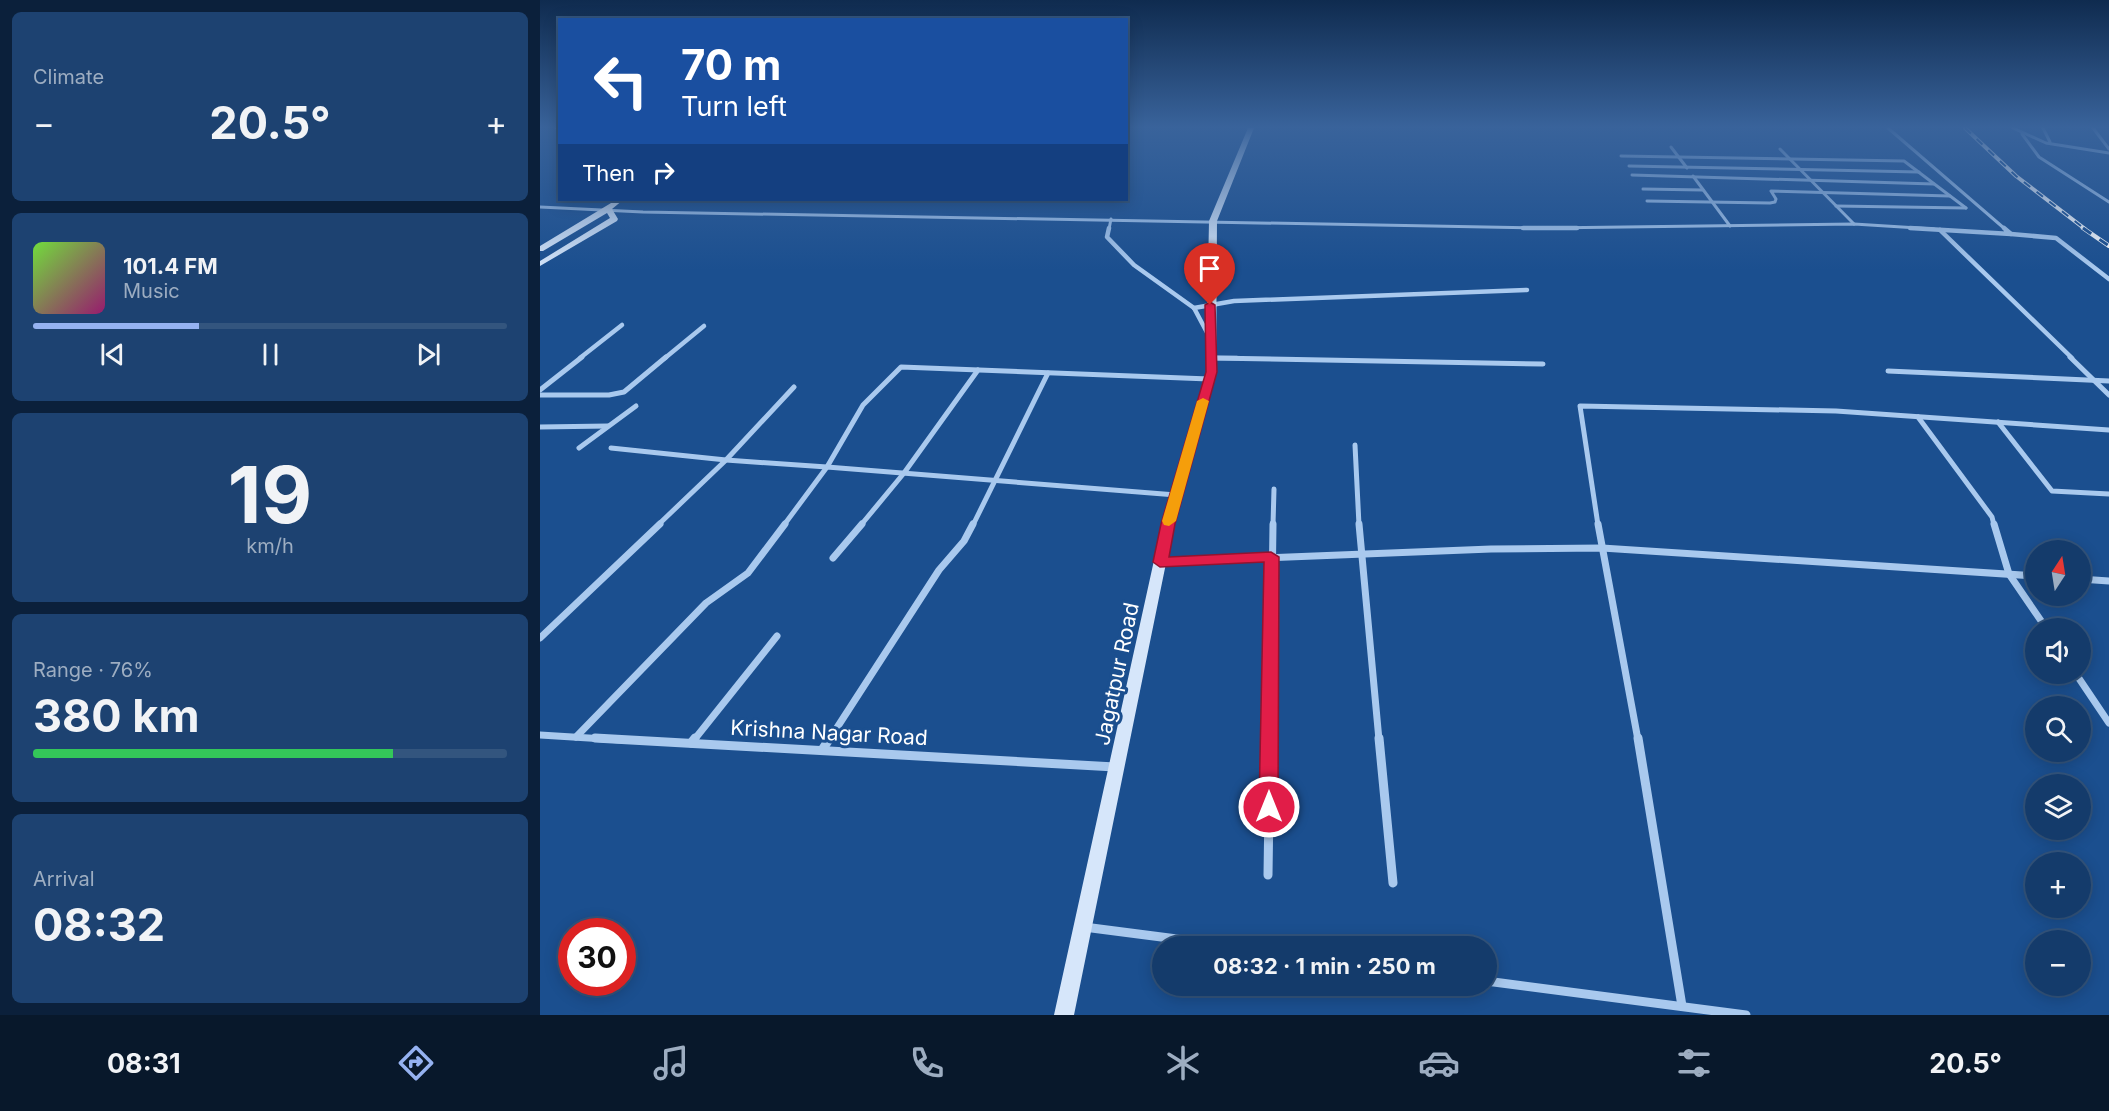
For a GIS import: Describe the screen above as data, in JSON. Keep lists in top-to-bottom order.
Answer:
{
  "streets": {
    "street": ["Jagatpur Road", "Krishna Nagar Road"]
  },
  "crossings": [
    ["Jagatpur Road", "Krishna Nagar Road"]
  ],
  "north": "top",
  "page": {
    "tile": [
      "Climate",
      ["19", "km/h"],
      ["Range · 76%", "380 km"],
      ["Arrival", "08:32"]
    ],
    "turn": ["70 m", "Turn left"],
    "heat": ["−", "20.5°", "+"],
    "then": "Then",
    "song": ["101.4 FM", "Music"],
    "map_buttons": ["+", "−"],
    "limit": "30",
    "trip": "08:32 · 1 min · 250 m",
    "tabs": ["08:31", "20.5°"]
  }
}
